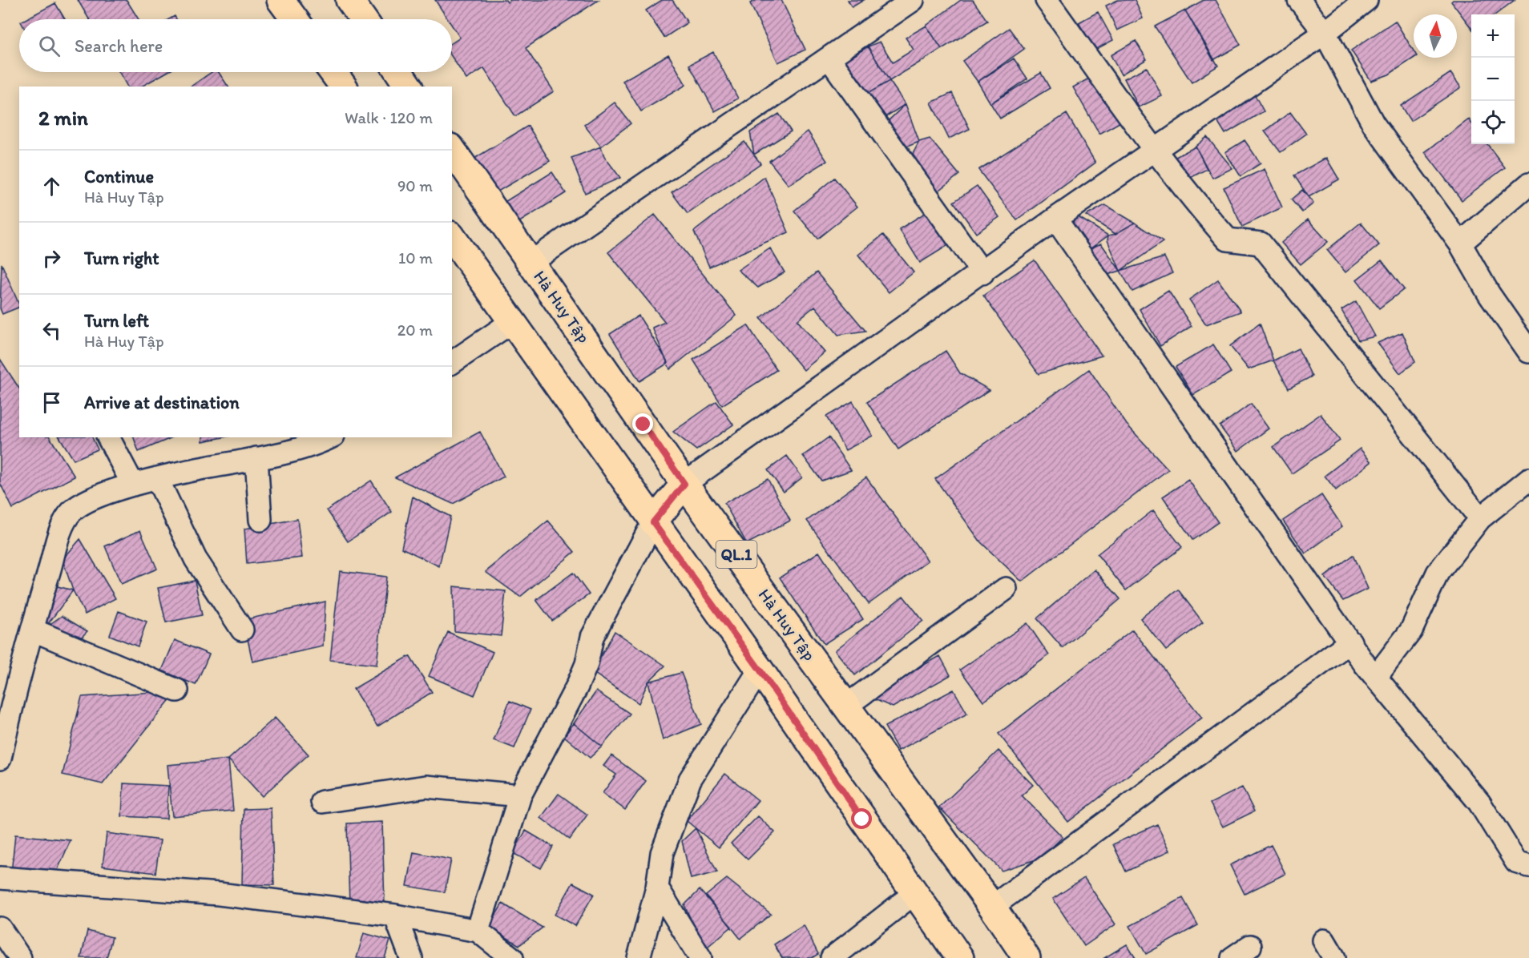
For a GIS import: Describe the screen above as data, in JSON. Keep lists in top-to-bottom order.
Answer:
{
  "streets": {
    "main road": ["Hà Huy Tập", "QL.1"]
  },
  "north": "top",
  "page": {
    "map_buttons": ["+", "−"],
    "search": "Search here",
    "heading": ["2 min", "Walk · 120 m"],
    "list": [
      ["Continue", "Hà Huy Tập", "90 m"],
      ["Turn right", "10 m"],
      ["Turn left", "Hà Huy Tập", "20 m"],
      "Arrive at destination"
    ]
  }
}
